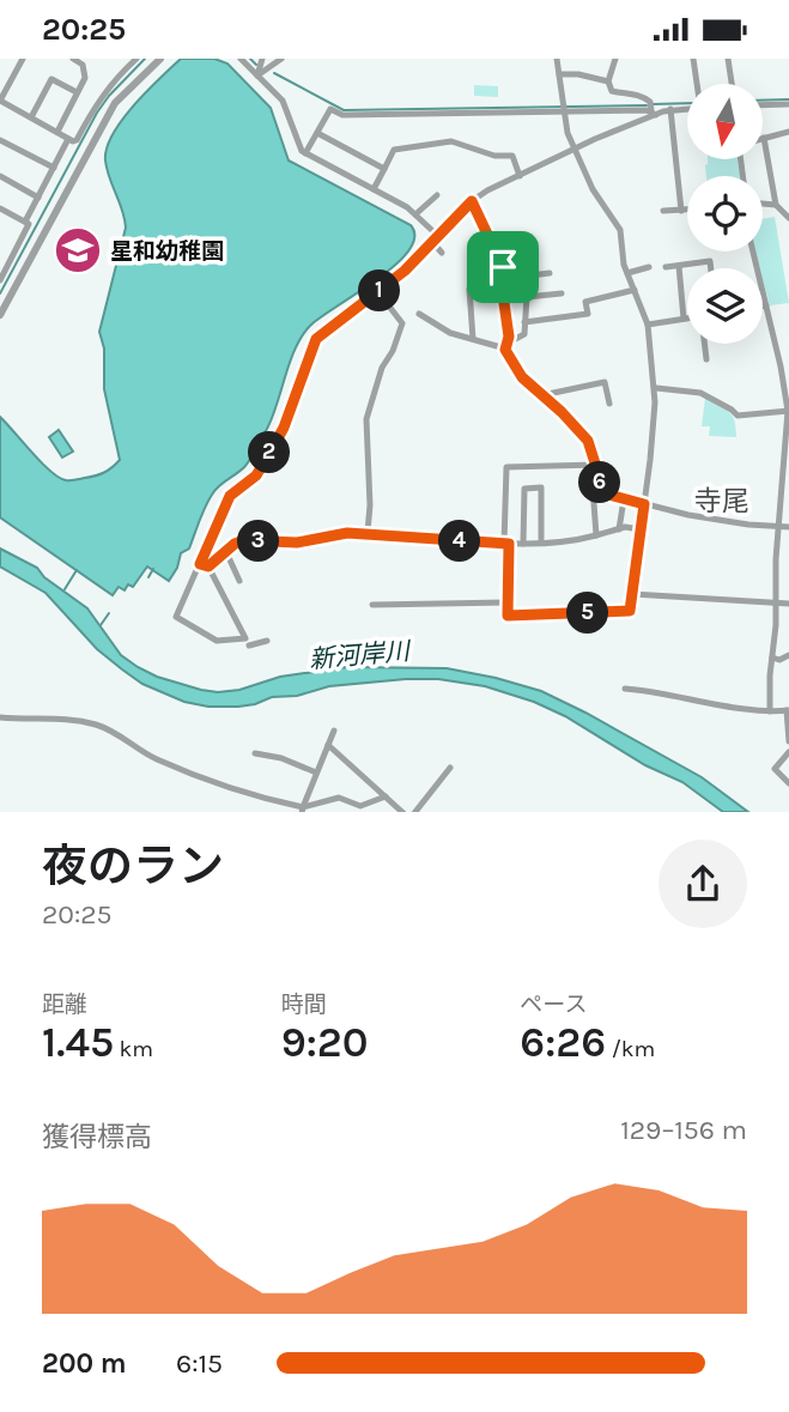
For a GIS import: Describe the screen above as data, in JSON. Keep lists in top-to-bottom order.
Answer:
{
  "districts": ["寺尾"],
  "water": ["新河岸川"],
  "places": {
    "school or university": ["星和幼稚園"]
  },
  "north": "bottom",
  "page": {
    "status": "20:25",
    "pins": [
      "1",
      "2",
      "6",
      "3",
      "4",
      "5"
    ],
    "heading": ["夜のラン", "20:25"],
    "stats": [
      ["距離", "1.45 km"],
      ["時間", "9:20"],
      ["ペース", "6:26 /km"]
    ],
    "chart": ["獲得標高", "129–156 m"],
    "list": [
      {
        "name": "200 m",
        "note": "6:15"
      }
    ]
  }
}
